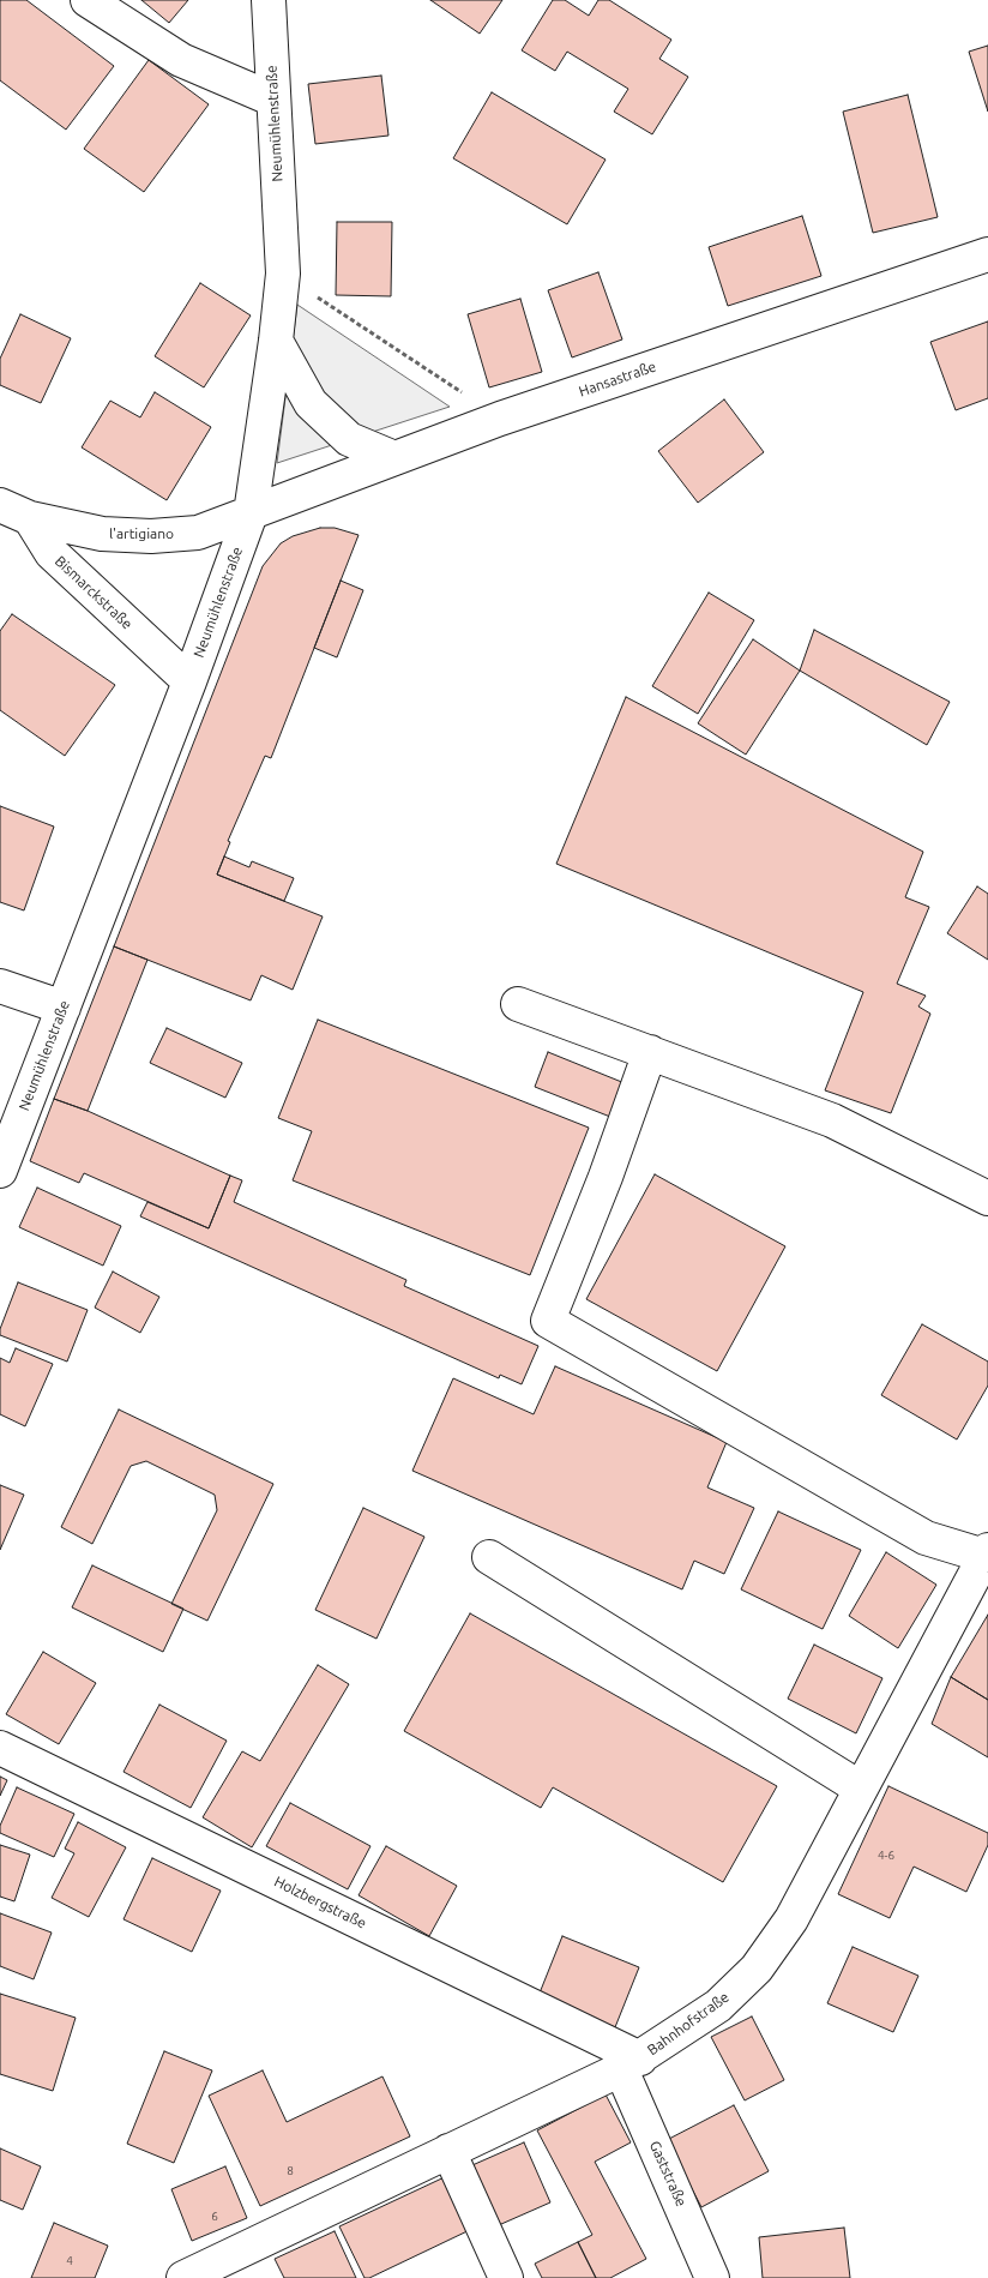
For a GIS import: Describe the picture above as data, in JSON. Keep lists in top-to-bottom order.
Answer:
{
  "streets": {
    "street": [
      "Neumühlenstraße",
      "Hansastraße",
      "l'artigiano",
      "Bismarckstraße",
      "Holzbergstraße",
      "Bahnhofstraße",
      "Gaststraße"
    ]
  },
  "crossings": [
    ["Neumühlenstraße", "Hansastraße"],
    ["Neumühlenstraße", "l'artigiano"],
    ["Neumühlenstraße", "Bismarckstraße"],
    ["Hansastraße", "l'artigiano"],
    ["l'artigiano", "Bismarckstraße"],
    ["Holzbergstraße", "Bahnhofstraße"],
    ["Holzbergstraße", "Gaststraße"],
    ["Bahnhofstraße", "Gaststraße"]
  ],
  "house_numbers": [
    "4-6",
    "8",
    "6",
    "4"
  ]
}
